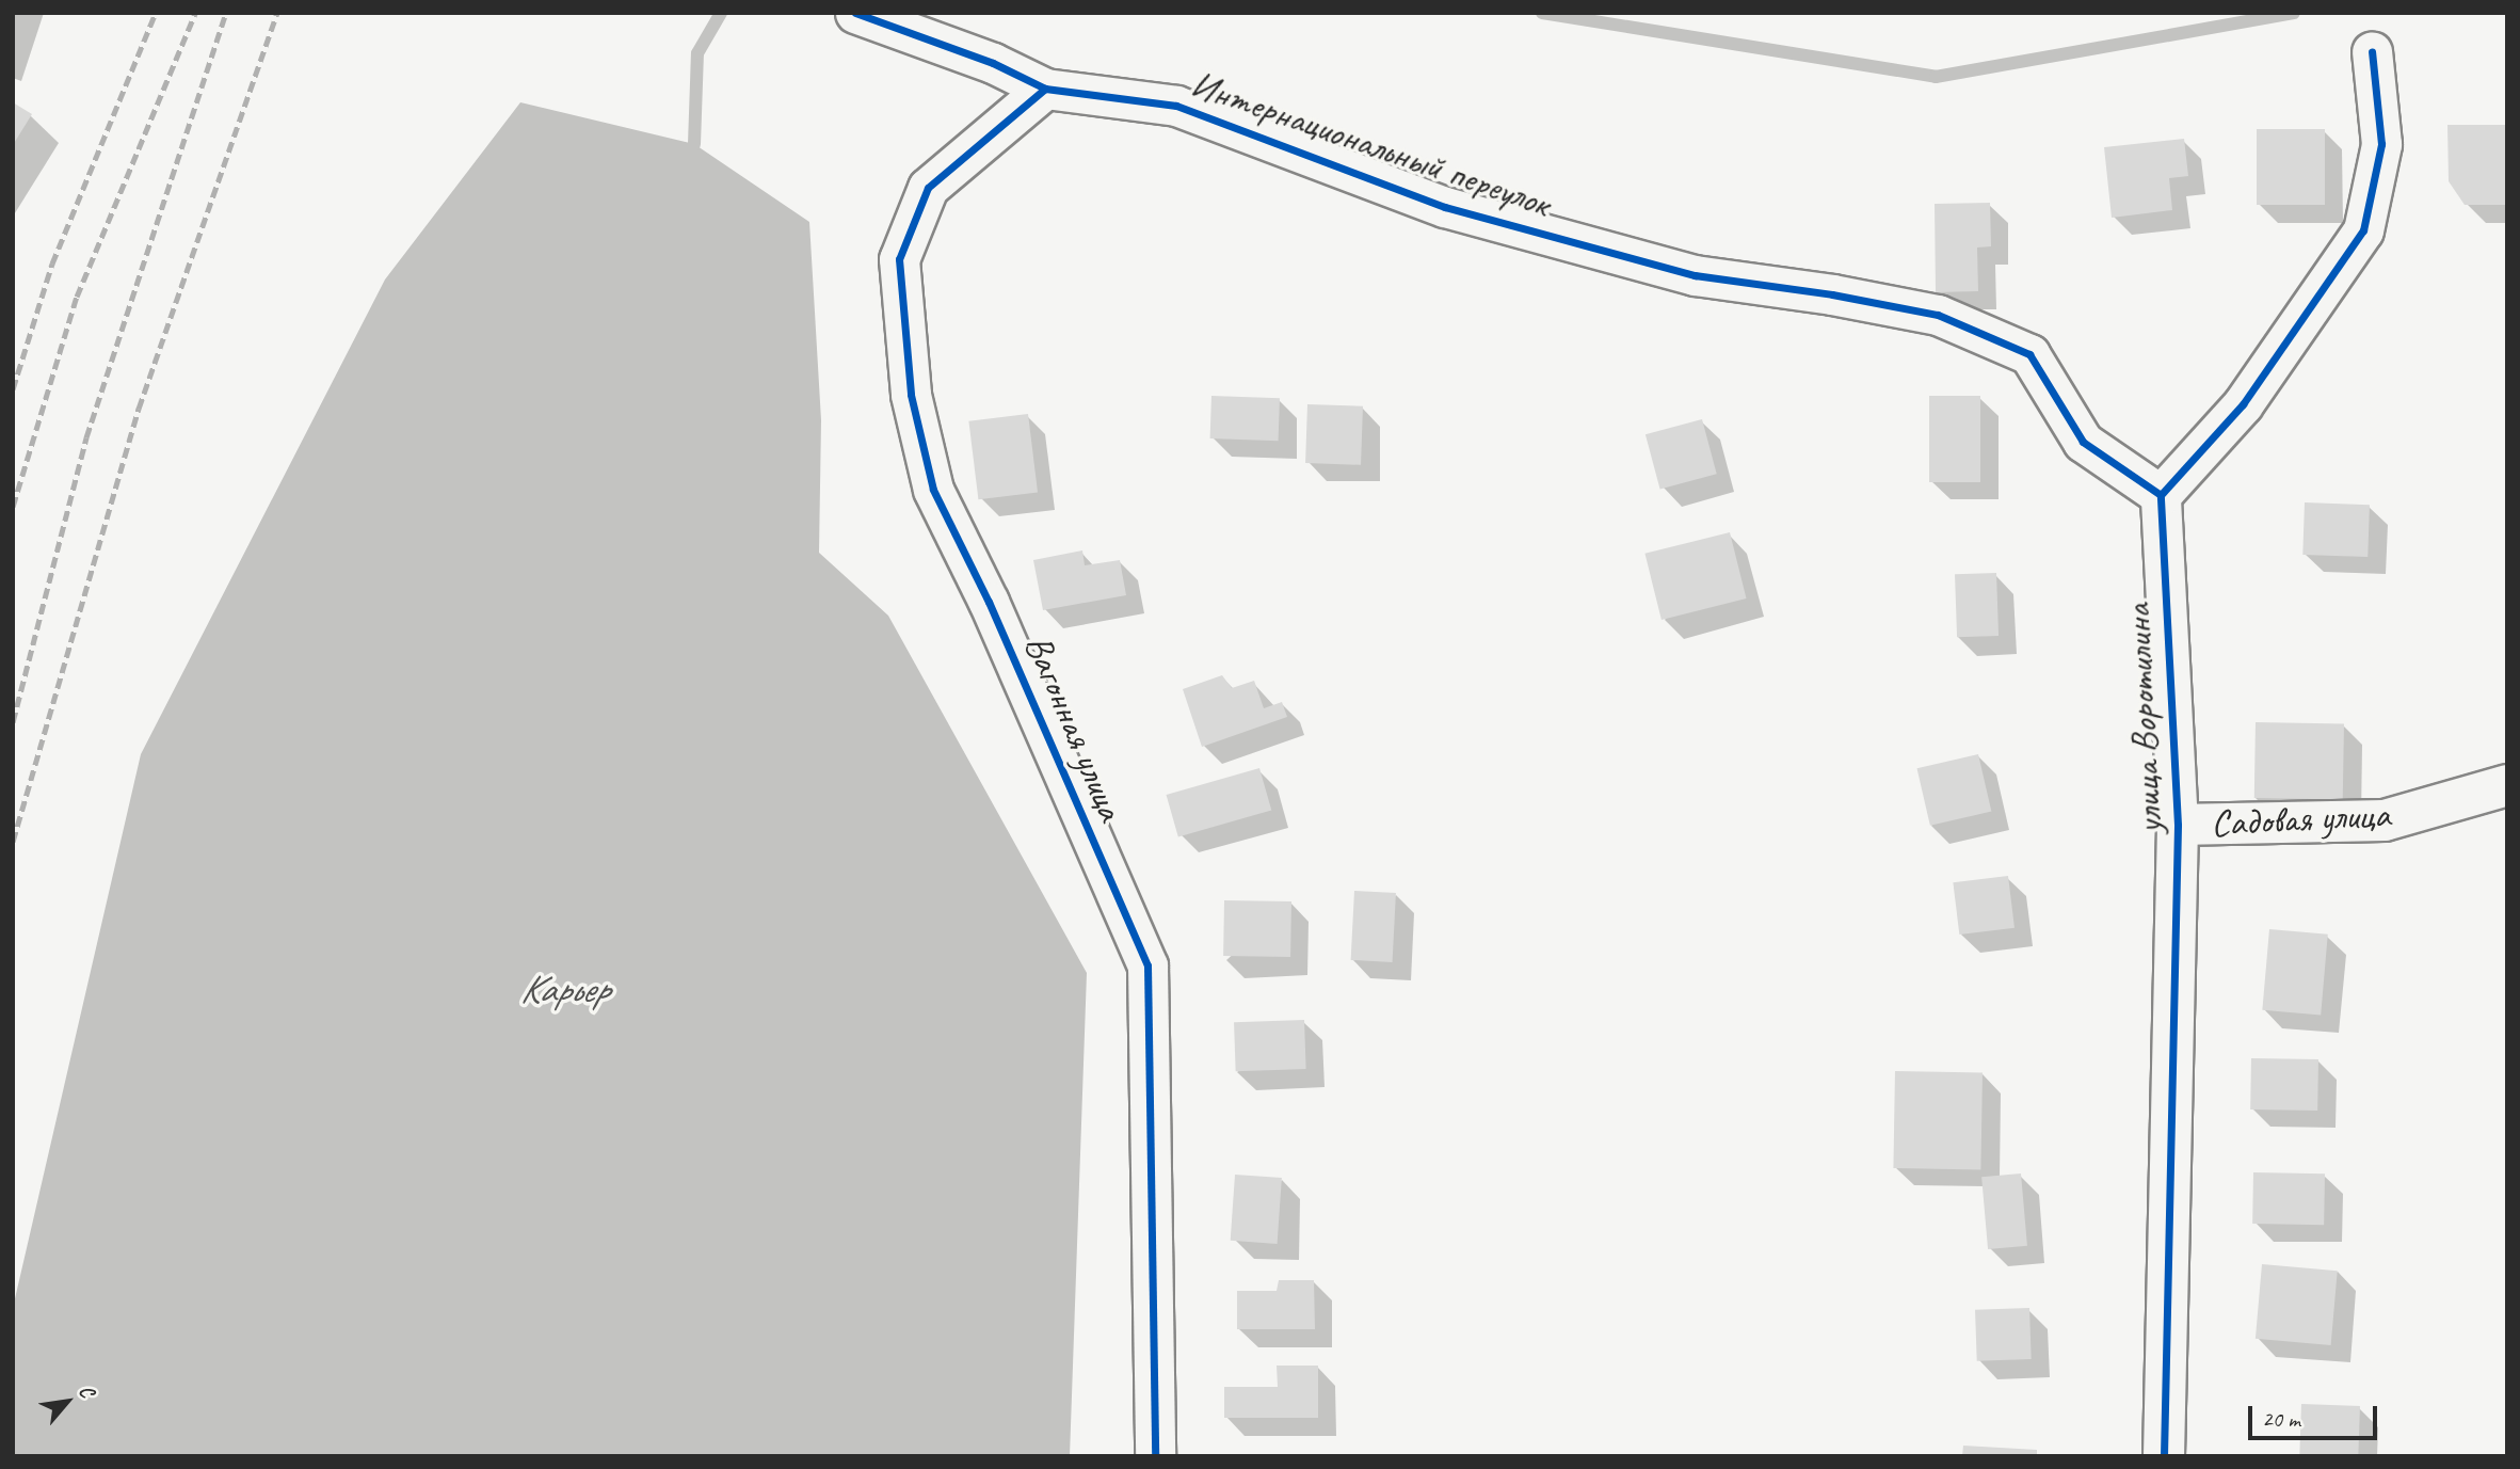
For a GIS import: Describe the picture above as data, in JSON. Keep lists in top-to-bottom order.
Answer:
{
  "streets": {
    "street": [
      "Интернациональный переулок",
      "улица Воротилина",
      "Вагонная улица",
      "Садовая улица"
    ]
  },
  "crossings": [
    ["Интернациональный переулок", "улица Воротилина"],
    ["Интернациональный переулок", "Вагонная улица"],
    ["улица Воротилина", "Садовая улица"]
  ],
  "water": ["Карьер"],
  "scale_bar": "20 m",
  "north": "top right"
}
